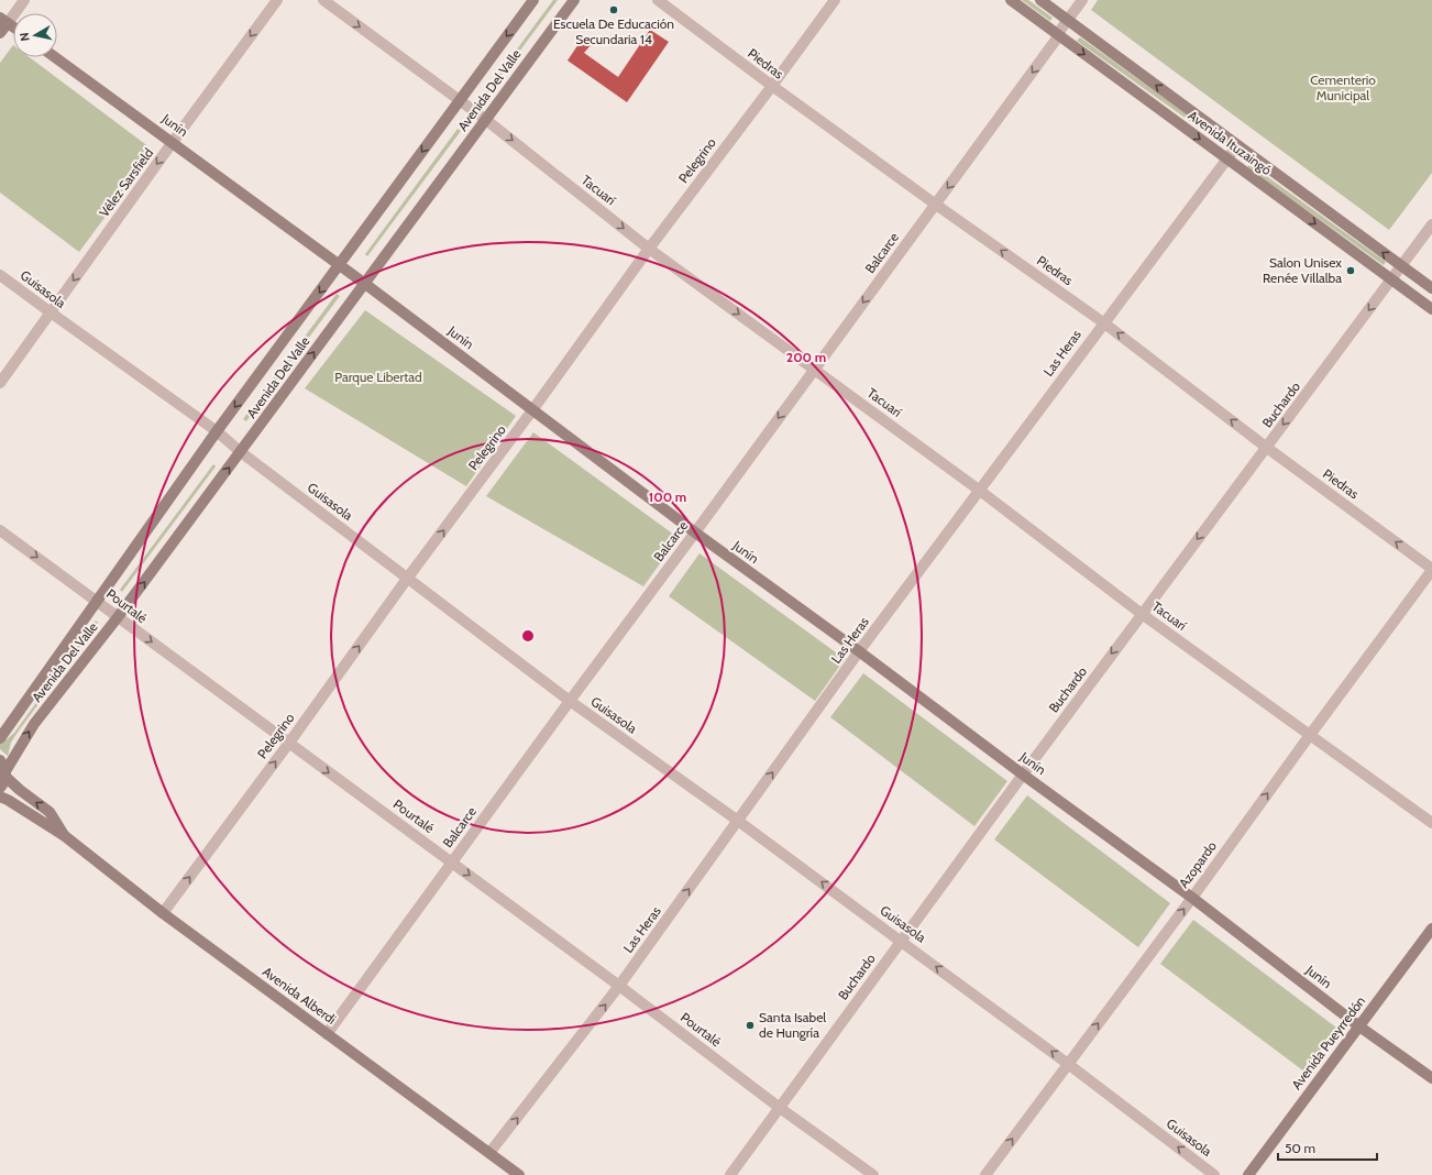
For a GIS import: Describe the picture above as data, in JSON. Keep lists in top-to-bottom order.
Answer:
{
  "streets": {
    "main road": [
      "Avenida Del Valle",
      "Junín",
      "Avenida Ituzaingó",
      "Avenida Alberdi",
      "Avenida Pueyrredón"
    ],
    "street": [
      "Piedras",
      "Pelegrino",
      "Vélez Sarsfield",
      "Tacuarí",
      "Balcarce",
      "Guisasola",
      "Las Heras",
      "Buchardo",
      "Pourtalé",
      "Azopardo"
    ]
  },
  "crossings": [
    ["Piedras", "Pelegrino"],
    ["Piedras", "Balcarce"],
    ["Piedras", "Las Heras"],
    ["Piedras", "Buchardo"],
    ["Piedras", "Azopardo"],
    ["Avenida Del Valle", "Junín"],
    ["Avenida Del Valle", "Tacuarí"],
    ["Avenida Del Valle", "Guisasola"],
    ["Avenida Del Valle", "Pourtalé"],
    ["Avenida Del Valle", "Avenida Alberdi"],
    ["Junín", "Pelegrino"],
    ["Junín", "Vélez Sarsfield"],
    ["Junín", "Balcarce"],
    ["Junín", "Las Heras"],
    ["Junín", "Buchardo"],
    ["Junín", "Azopardo"],
    ["Junín", "Avenida Pueyrredón"],
    ["Avenida Ituzaingó", "Balcarce"],
    ["Avenida Ituzaingó", "Las Heras"],
    ["Avenida Ituzaingó", "Buchardo"],
    ["Pelegrino", "Tacuarí"],
    ["Pelegrino", "Guisasola"],
    ["Pelegrino", "Pourtalé"],
    ["Pelegrino", "Avenida Alberdi"],
    ["Vélez Sarsfield", "Guisasola"],
    ["Tacuarí", "Balcarce"],
    ["Tacuarí", "Las Heras"],
    ["Tacuarí", "Buchardo"],
    ["Tacuarí", "Azopardo"],
    ["Balcarce", "Guisasola"],
    ["Balcarce", "Pourtalé"],
    ["Balcarce", "Avenida Alberdi"],
    ["Guisasola", "Las Heras"],
    ["Guisasola", "Buchardo"],
    ["Guisasola", "Azopardo"],
    ["Las Heras", "Pourtalé"],
    ["Las Heras", "Avenida Alberdi"],
    ["Buchardo", "Pourtalé"]
  ],
  "one_way": [
    "Piedras",
    "Pelegrino",
    "Vélez Sarsfield",
    "Tacuarí",
    "Balcarce",
    "Guisasola",
    "Las Heras",
    "Buchardo",
    "Pourtalé",
    "Azopardo"
  ],
  "parks": ["Cementerio Municipal", "Parque Libertad"],
  "places": ["Escuela De Educación Secundaria 14", "Salon Unisex Renée Villalba", "Santa Isabel de Hungría"],
  "scale_bar": "50 m",
  "north": "left",
  "rings": ["200 m", "100 m"]
}
